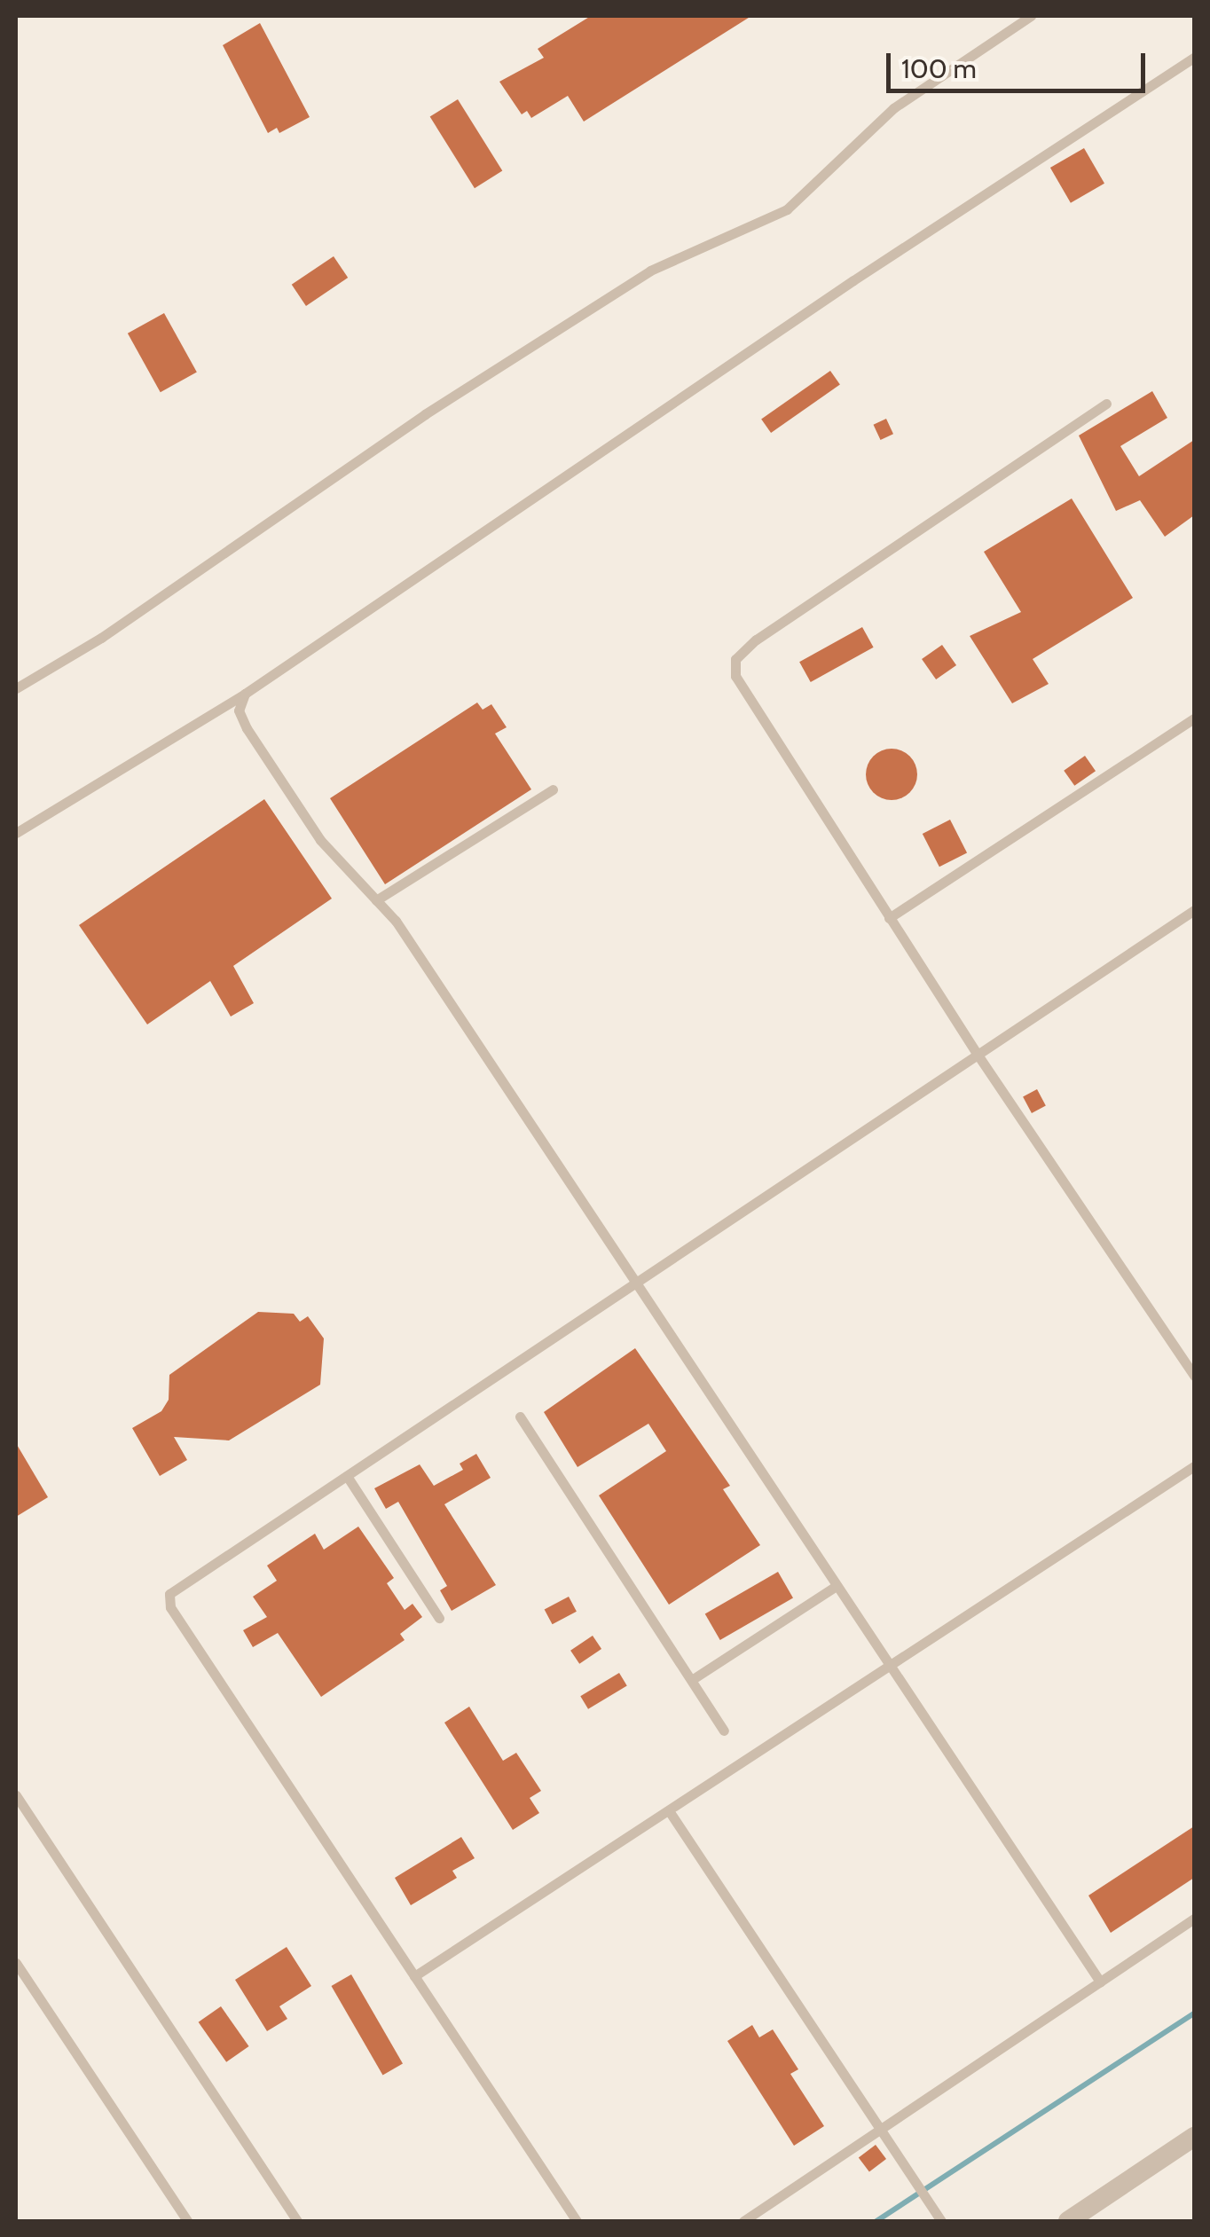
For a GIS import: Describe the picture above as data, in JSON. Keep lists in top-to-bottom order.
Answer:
{
  "scale_bar": "100 m"
}
